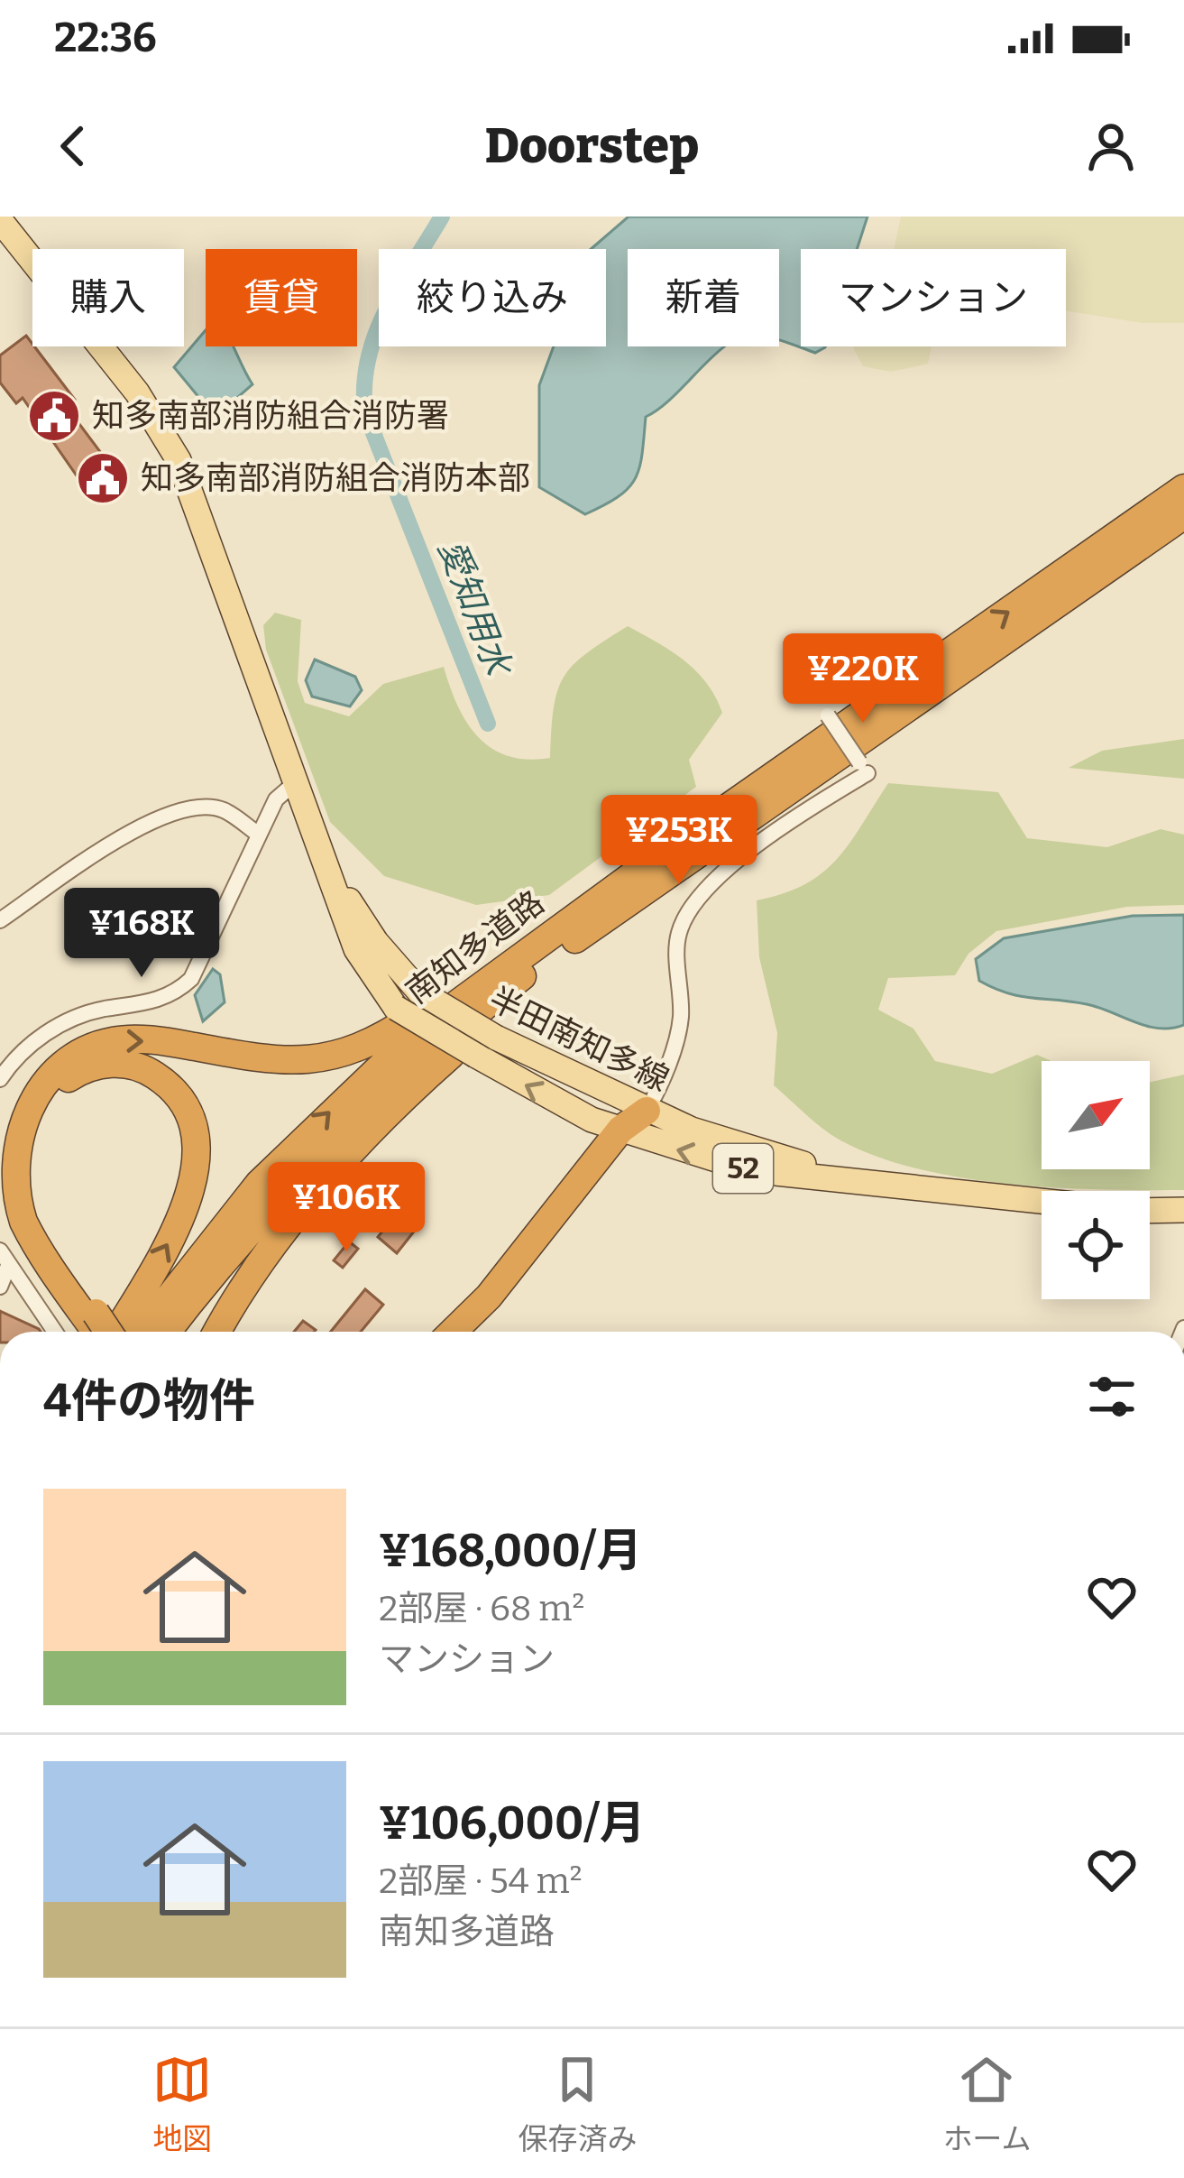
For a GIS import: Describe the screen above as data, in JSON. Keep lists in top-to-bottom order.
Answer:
{
  "streets": {
    "highway": ["南知多道路"],
    "main road": ["半田南知多線", "52"]
  },
  "water": ["愛知用水"],
  "places": {
    "public building": ["知多南部消防組合消防署", "知多南部消防組合消防本部"]
  },
  "north": "top right",
  "page": {
    "status": "22:36",
    "header": "Doorstep",
    "chip": [
      "購入",
      "賃貸",
      "絞り込み",
      "新着",
      "マンション"
    ],
    "price": [
      "¥220K",
      "¥253K",
      "¥168K",
      "¥106K"
    ],
    "heading": "4件の物件",
    "list": [
      {
        "name": "¥168,000/月",
        "note": "2部屋 · 68 m² · マンション"
      },
      {
        "name": "¥106,000/月",
        "note": "2部屋 · 54 m² · 南知多道路"
      }
    ],
    "tabs": ["地図", "保存済み", "ホーム"]
  }
}
